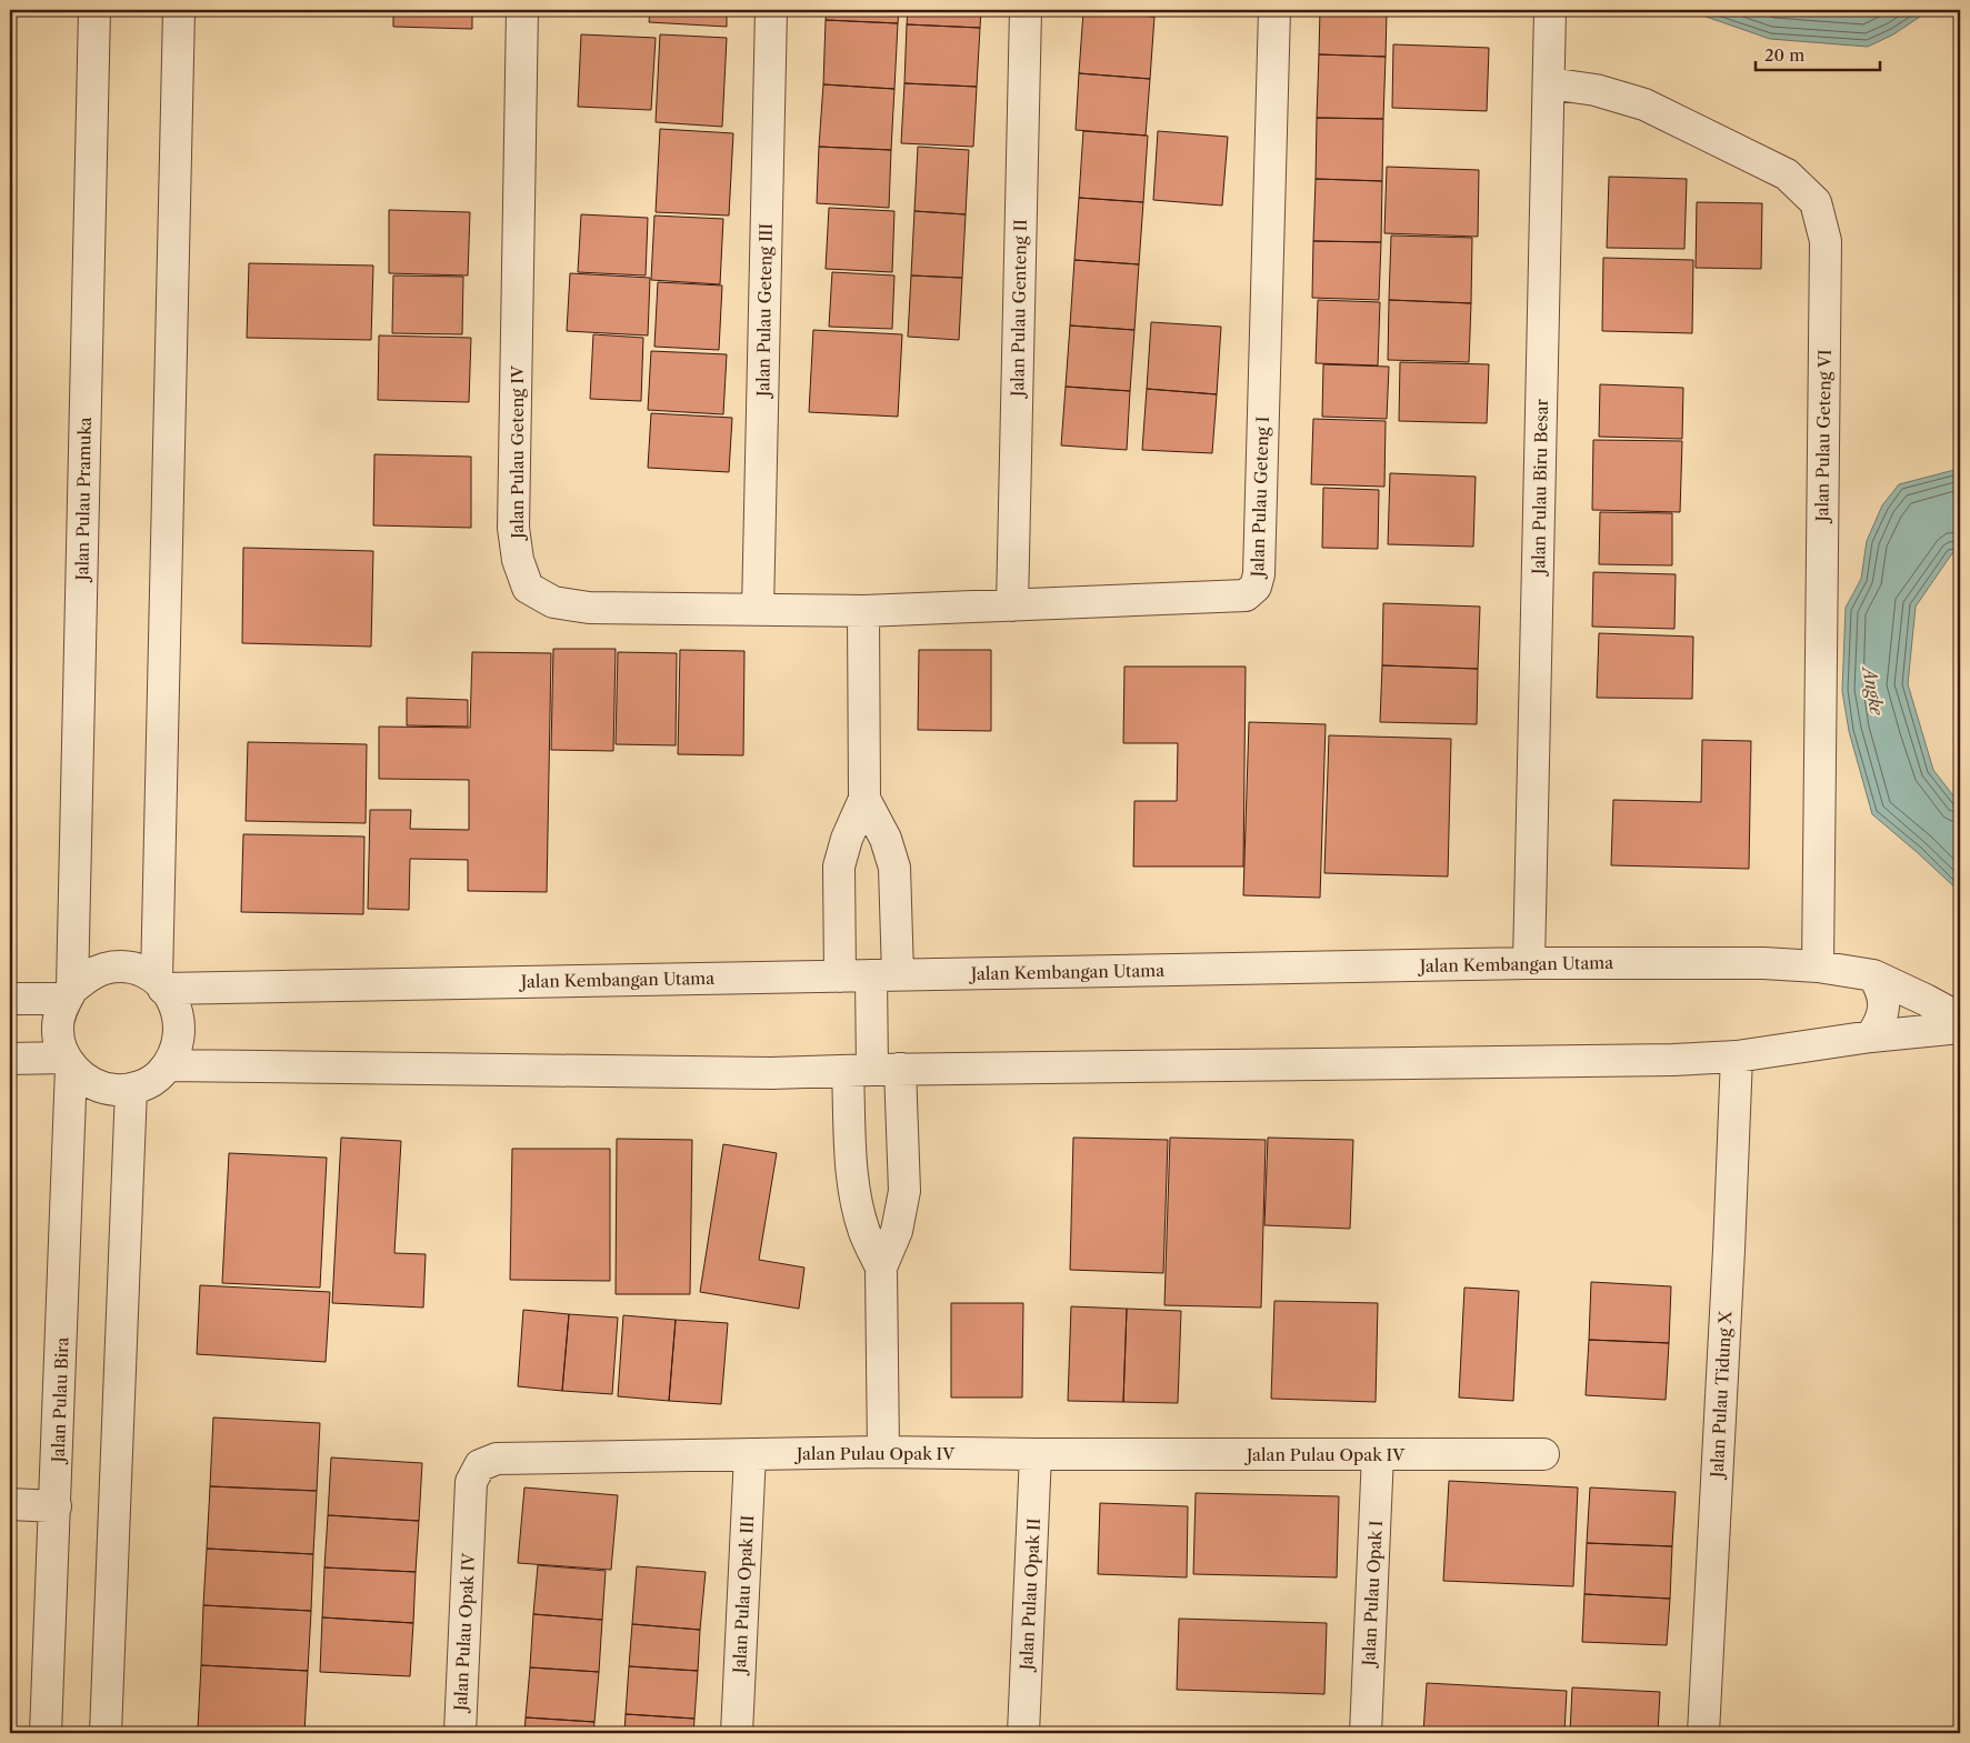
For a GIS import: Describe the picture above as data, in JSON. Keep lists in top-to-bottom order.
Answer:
{
  "streets": {
    "street": [
      "Jalan Pulau Genteng II",
      "Jalan Pulau Geteng III",
      "Jalan Pulau Geteng VI",
      "Jalan Pulau Geteng IV",
      "Jalan Pulau Biru Besar",
      "Jalan Pulau Geteng I",
      "Jalan Pulau Pramuka",
      "Jalan Kembangan Utama",
      "Jalan Pulau Tidung X",
      "Jalan Pulau Bira",
      "Jalan Pulau Opak IV",
      "Jalan Pulau Opak I",
      "Jalan Pulau Opak III",
      "Jalan Pulau Opak II"
    ]
  },
  "crossings": [
    ["Jalan Pulau Genteng II", "Jalan Pulau Geteng I"],
    ["Jalan Pulau Geteng III", "Jalan Pulau Geteng IV"],
    ["Jalan Pulau Geteng VI", "Jalan Pulau Biru Besar"],
    ["Jalan Pulau Geteng VI", "Jalan Kembangan Utama"],
    ["Jalan Pulau Geteng IV", "Jalan Pulau Geteng I"],
    ["Jalan Pulau Biru Besar", "Jalan Kembangan Utama"],
    ["Jalan Pulau Pramuka", "Jalan Kembangan Utama"],
    ["Jalan Pulau Pramuka", "Jalan Pulau Bira"],
    ["Jalan Kembangan Utama", "Jalan Pulau Bira"],
    ["Jalan Pulau Opak IV", "Jalan Pulau Opak I"],
    ["Jalan Pulau Opak IV", "Jalan Pulau Opak III"],
    ["Jalan Pulau Opak IV", "Jalan Pulau Opak II"]
  ],
  "water": ["Angke"],
  "scale_bar": "20 m"
}
